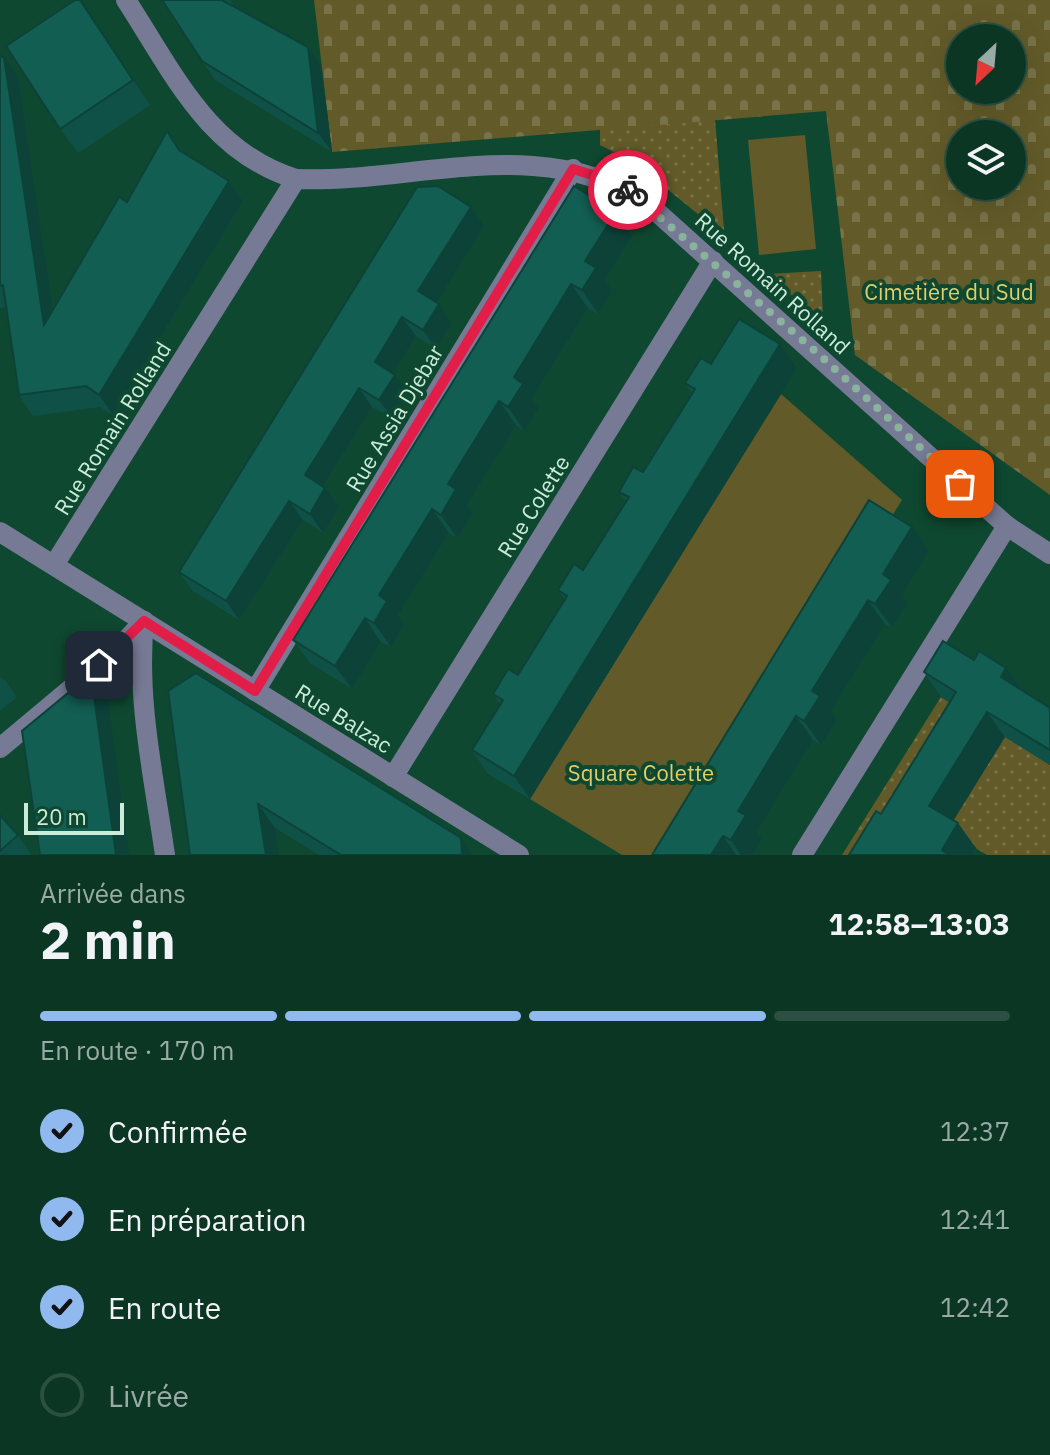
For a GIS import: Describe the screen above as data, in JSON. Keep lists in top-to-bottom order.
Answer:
{
  "streets": {
    "street": [
      "Rue Romain Rolland",
      "Rue Assia Djebar",
      "Rue Colette",
      "Rue Balzac"
    ]
  },
  "crossings": [
    ["Rue Romain Rolland", "Rue Assia Djebar"],
    ["Rue Romain Rolland", "Rue Colette"],
    ["Rue Romain Rolland", "Rue Balzac"],
    ["Rue Assia Djebar", "Rue Balzac"],
    ["Rue Colette", "Rue Balzac"]
  ],
  "parks": ["Cimetière du Sud", "Square Colette"],
  "scale_bar": "20 m",
  "north": "bottom left",
  "page": {
    "scale": "20 m",
    "heading": ["2 min", "Arrivée dans", "12:58–13:03"],
    "bar": "En route · 170 m",
    "list": [
      ["Confirmée", "12:37"],
      ["En préparation", "12:41"],
      ["En route", "12:42"],
      "Livrée"
    ]
  }
}
